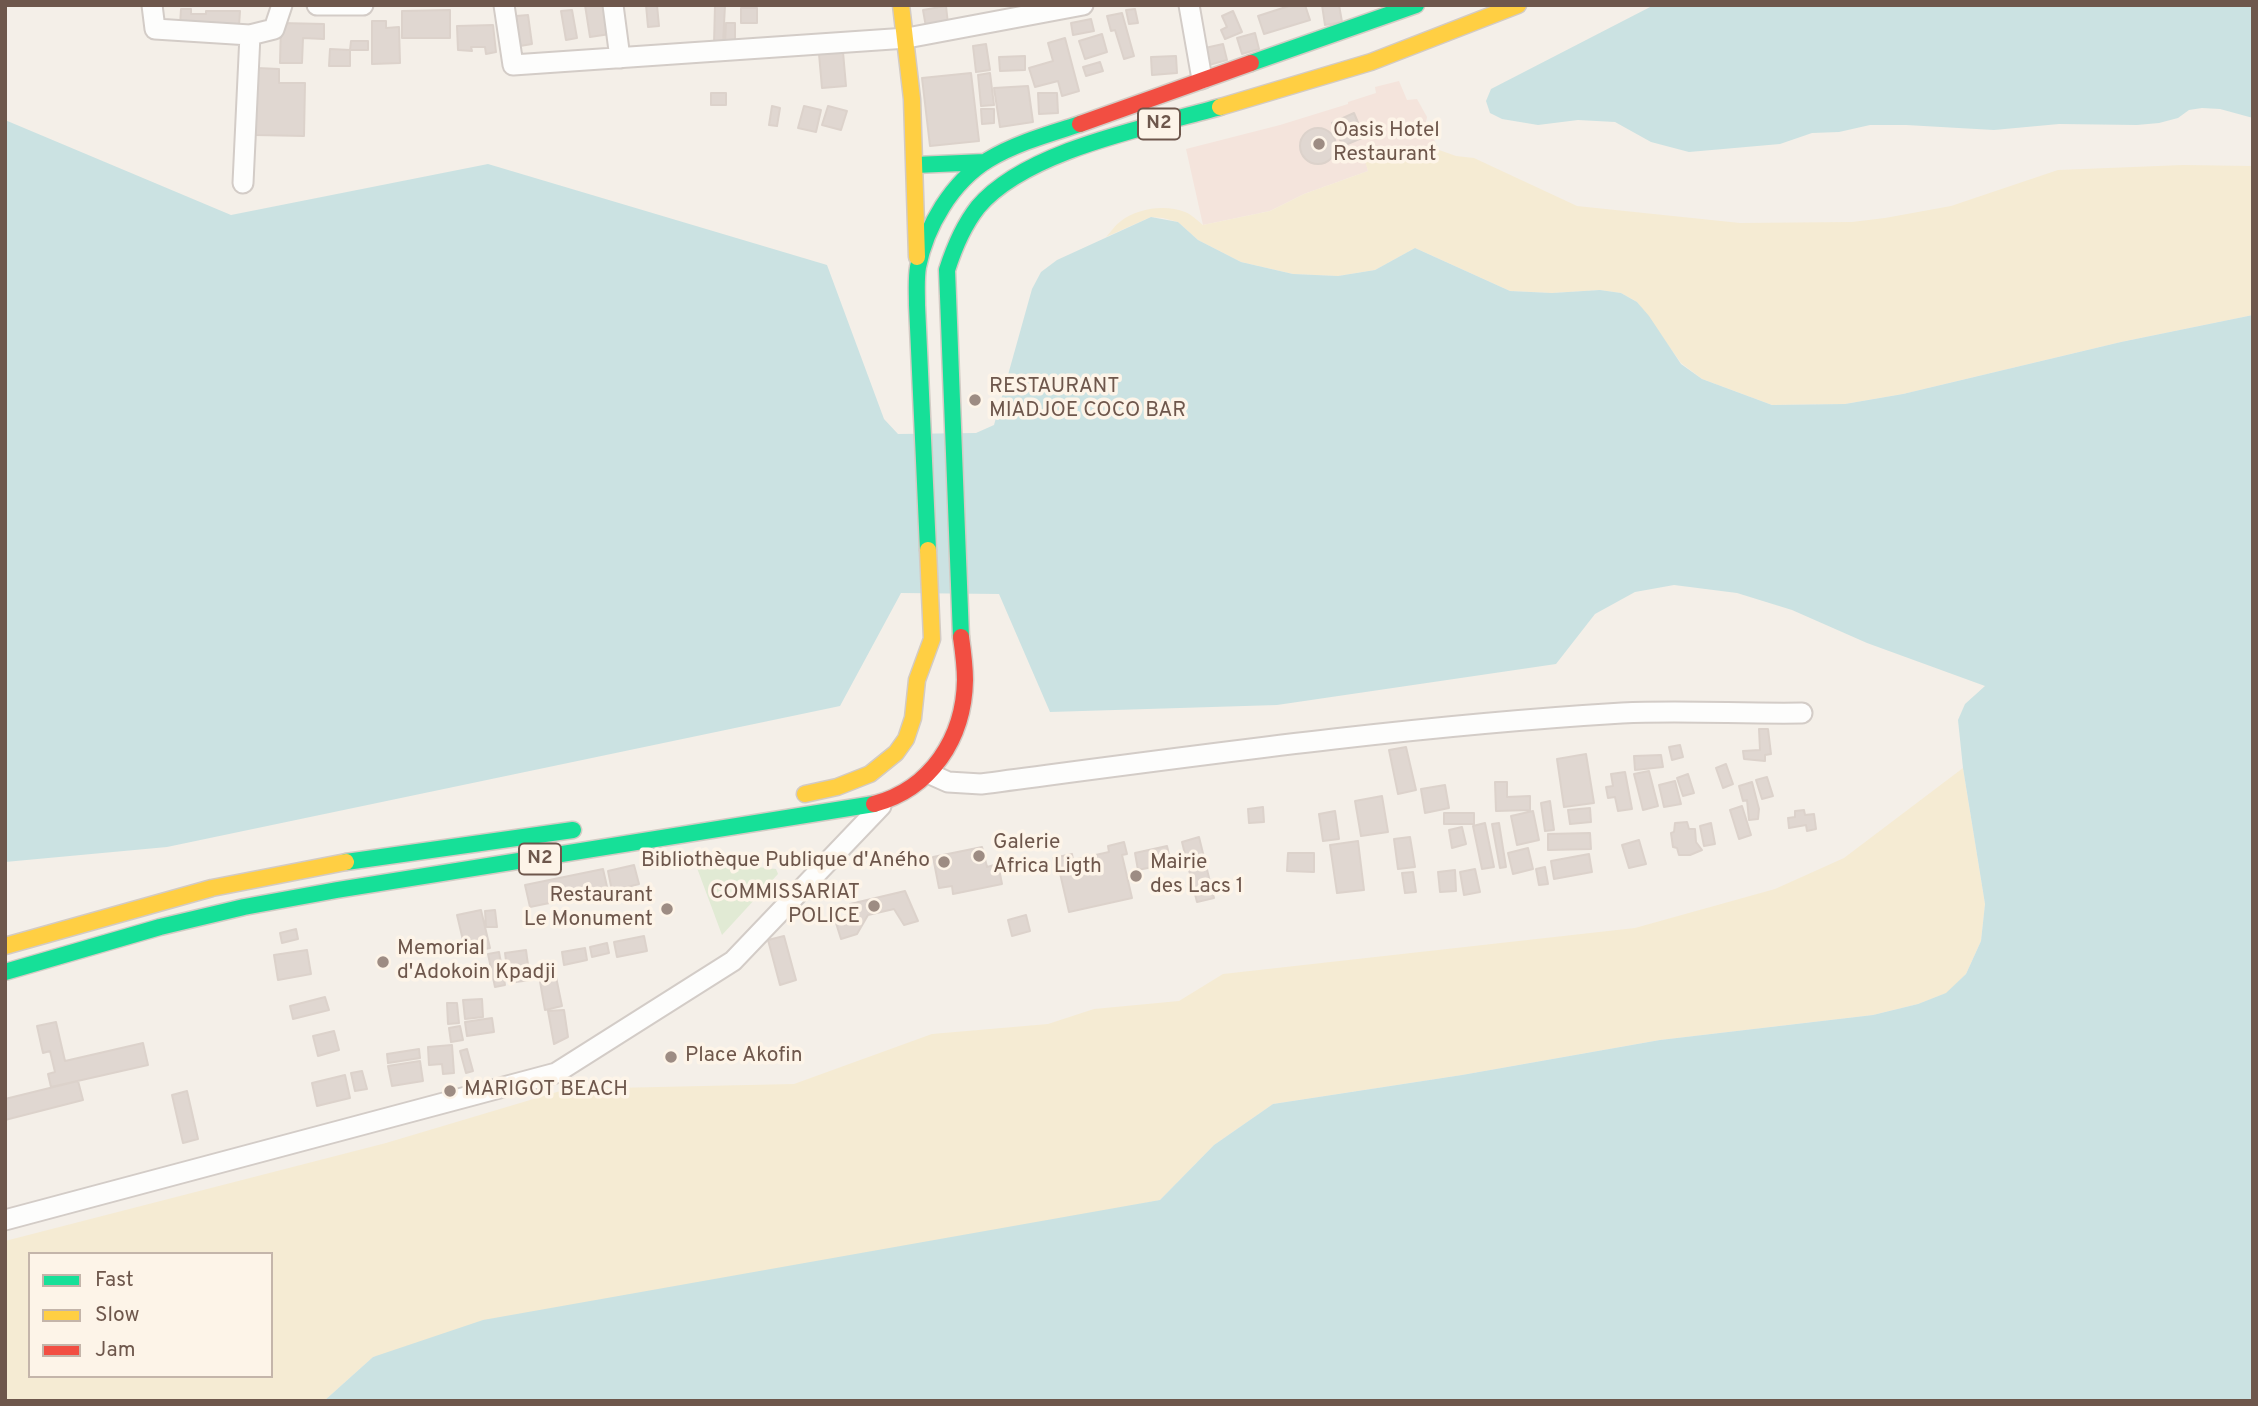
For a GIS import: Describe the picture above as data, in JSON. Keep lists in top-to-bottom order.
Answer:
{
  "streets": {
    "main road": ["N2"]
  },
  "places": [
    "Oasis Hotel Restaurant",
    "RESTAURANT MIADJOE COCO BAR",
    "Galerie Africa Ligth",
    "Bibliothèque Publique d'Aného",
    "Mairie des Lacs 1",
    "COMMISSARIAT POLICE",
    "Restaurant Le Monument",
    "Memorial d'Adokoin Kpadji",
    "Place Akofin",
    "MARIGOT BEACH"
  ],
  "legend": ["Fast", "Slow", "Jam"]
}
